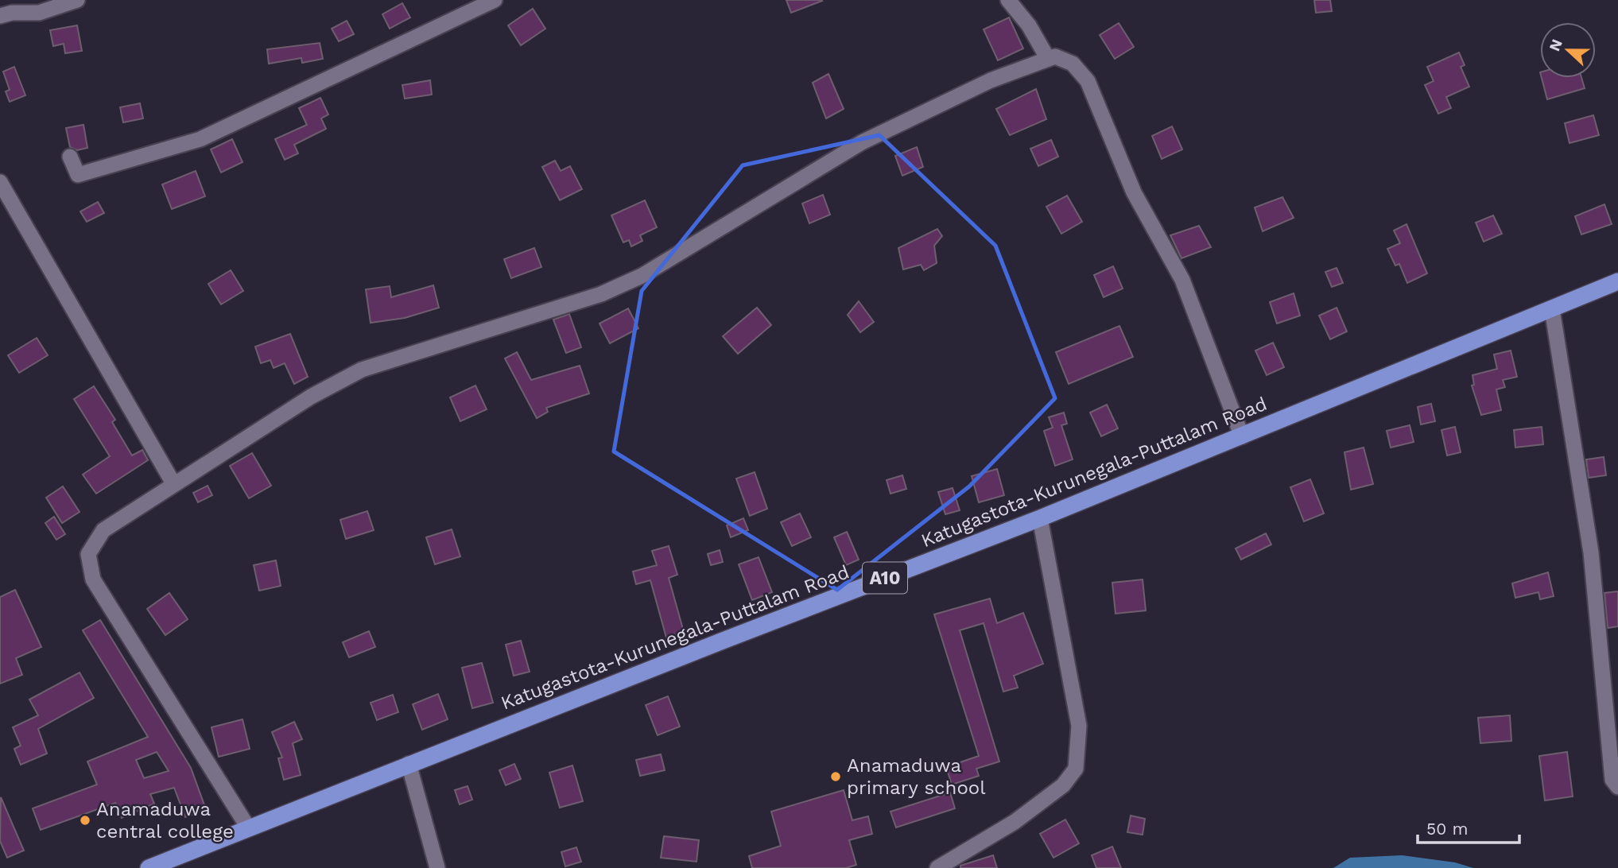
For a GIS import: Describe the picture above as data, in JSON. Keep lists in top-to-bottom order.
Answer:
{
  "streets": {
    "highway": ["Katugastota-Kurunegala-Puttalam Road", "A10"]
  },
  "places": ["Anamaduwa primary school", "Anamaduwa central college"],
  "scale_bar": "50 m",
  "north": "left"
}
